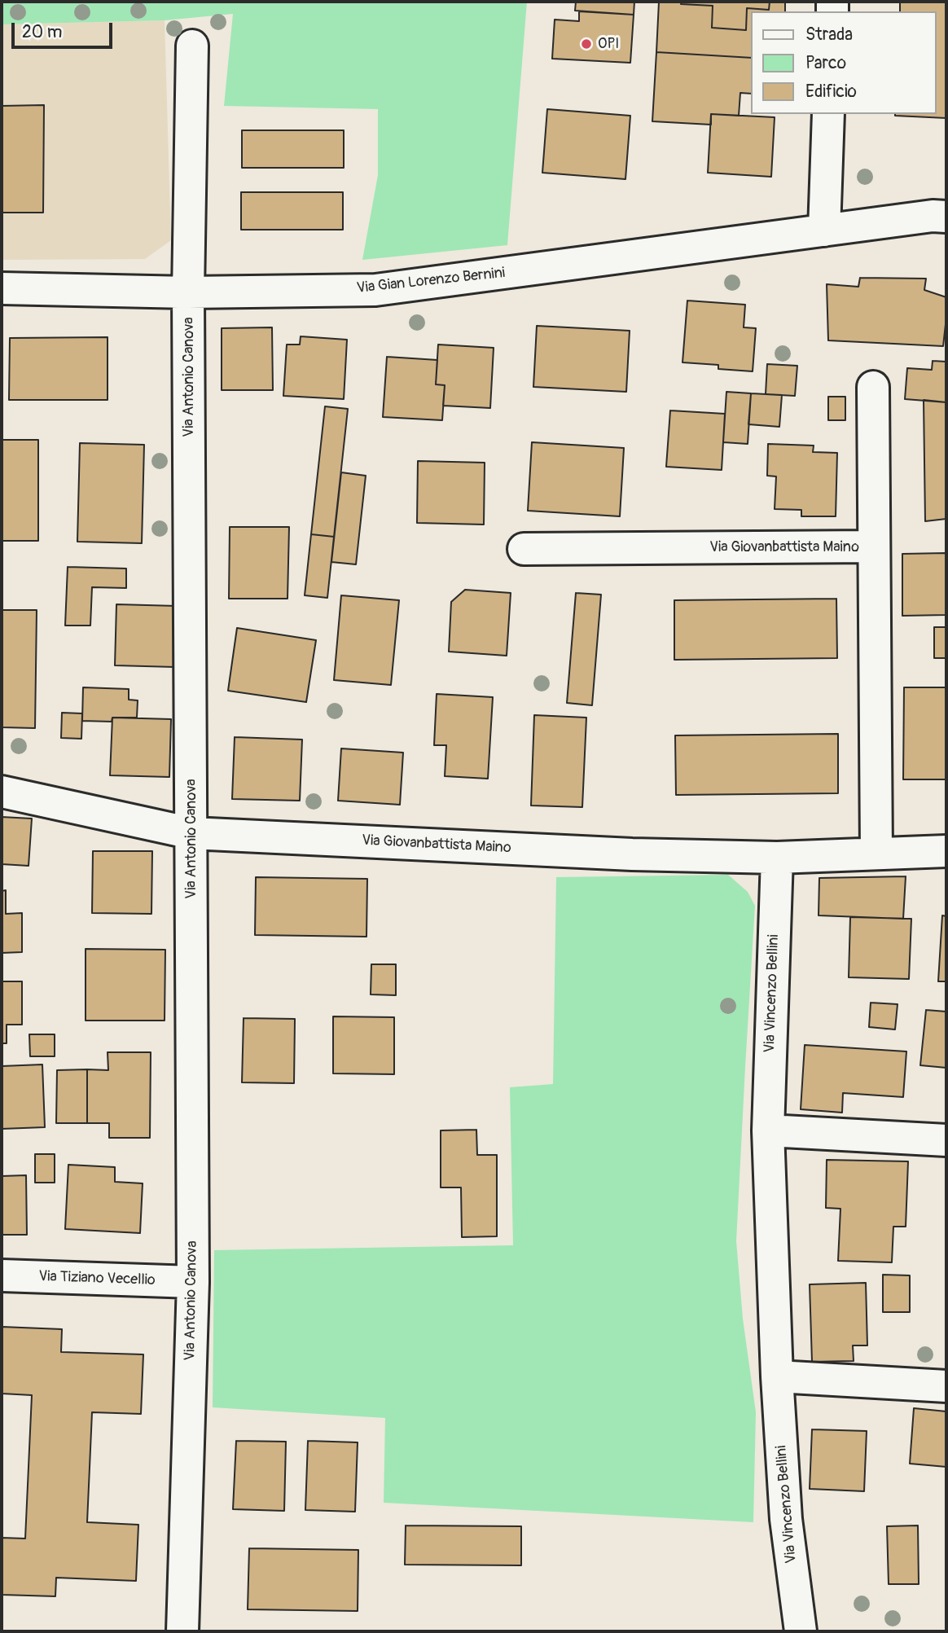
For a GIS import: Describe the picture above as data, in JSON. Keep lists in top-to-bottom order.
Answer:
{
  "streets": {
    "street": [
      "Via Gian Lorenzo Bernini",
      "Via Antonio Canova",
      "Via Giovanbattista Maino",
      "Via Vincenzo Bellini",
      "Via Tiziano Vecellio"
    ]
  },
  "crossings": [
    ["Via Gian Lorenzo Bernini", "Via Antonio Canova"],
    ["Via Antonio Canova", "Via Giovanbattista Maino"],
    ["Via Antonio Canova", "Via Tiziano Vecellio"],
    ["Via Giovanbattista Maino", "Via Vincenzo Bellini"]
  ],
  "places": ["OPI"],
  "legend": ["Strada", "Parco", "Edificio"],
  "scale_bar": "20 m"
}
